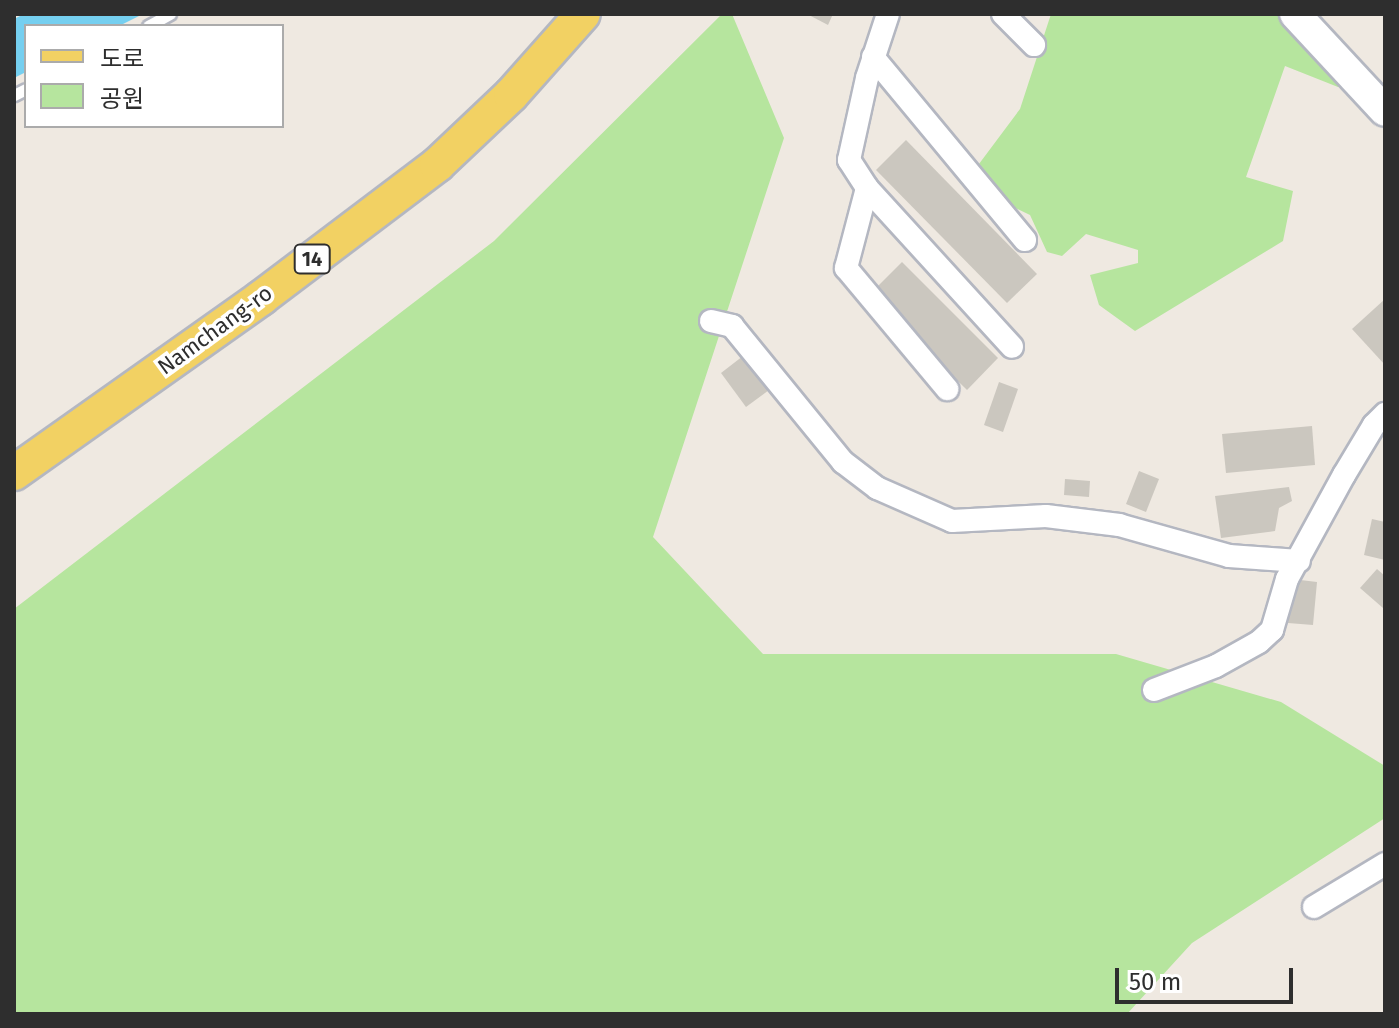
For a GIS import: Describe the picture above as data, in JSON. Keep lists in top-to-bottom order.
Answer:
{
  "streets": {
    "main road": ["14", "Namchang-ro"]
  },
  "legend": ["도로", "공원"],
  "scale_bar": "50 m"
}
